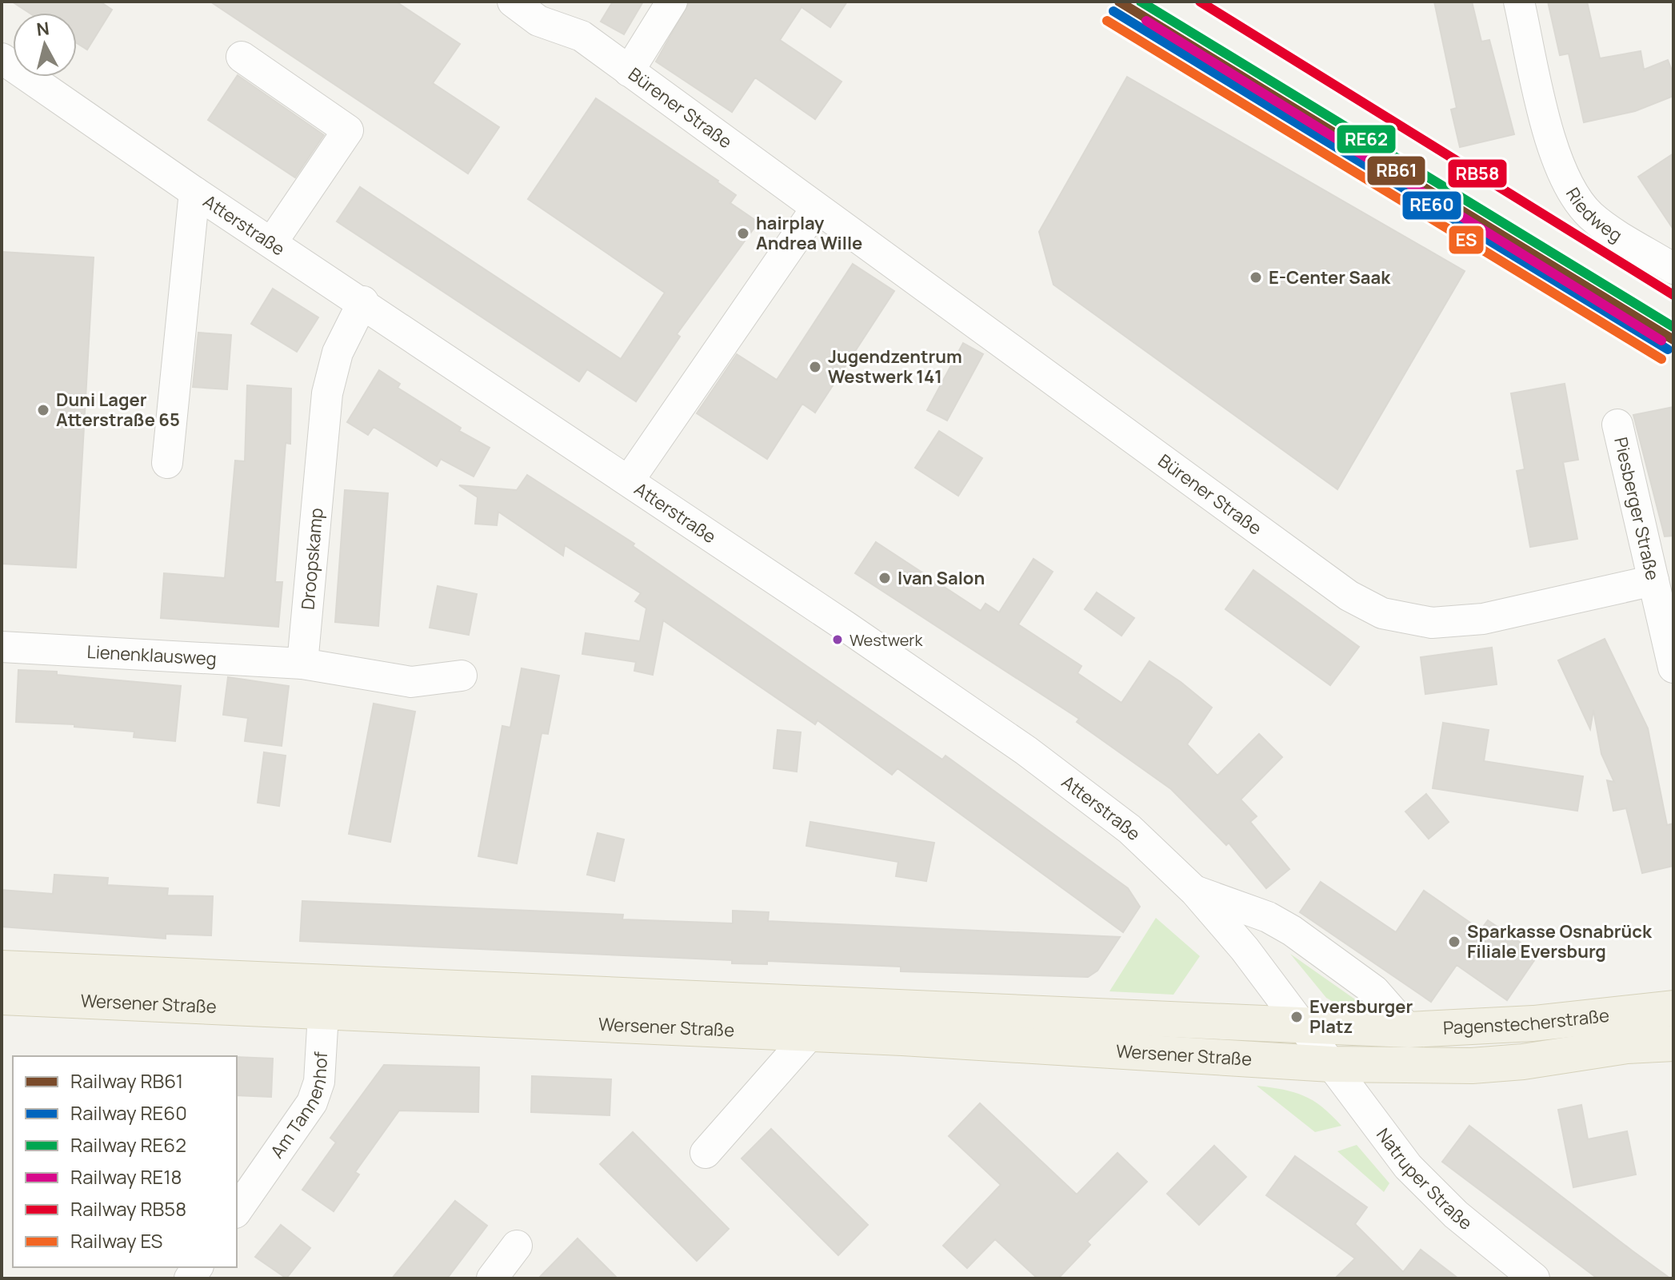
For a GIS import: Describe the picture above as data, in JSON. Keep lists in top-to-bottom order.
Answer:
{
  "streets": {
    "main road": ["Wersener Straße", "Pagenstecherstraße"],
    "street": [
      "Bürener Straße",
      "Riedweg",
      "Atterstraße",
      "Piesberger Straße",
      "Droopskamp",
      "Lienenklausweg",
      "Am Tannenhof",
      "Natruper Straße"
    ]
  },
  "crossings": [
    ["Bürener Straße", "Piesberger Straße"],
    ["Atterstraße", "Droopskamp"],
    ["Atterstraße", "Wersener Straße"],
    ["Atterstraße", "Pagenstecherstraße"],
    ["Droopskamp", "Lienenklausweg"],
    ["Wersener Straße", "Pagenstecherstraße"],
    ["Wersener Straße", "Am Tannenhof"],
    ["Wersener Straße", "Natruper Straße"],
    ["Pagenstecherstraße", "Natruper Straße"]
  ],
  "places": [
    "hairplay Andrea Wille",
    "E-Center Saak",
    "Jugendzentrum Westwerk 141",
    "Duni Lager Atterstraße 65",
    "Ivan Salon",
    "Westwerk",
    "Sparkasse Osnabrück Filiale Eversburg",
    "Eversburger Platz"
  ],
  "lines": [
    "rail line RB61",
    "rail line RE62",
    "rail line RB58",
    "rail line RE60",
    "rail line RE18",
    "rail line ES"
  ],
  "legend": [
    "Railway RB61",
    "Railway RE60",
    "Railway RE62",
    "Railway RE18",
    "Railway RB58",
    "Railway ES"
  ],
  "north": "top"
}
